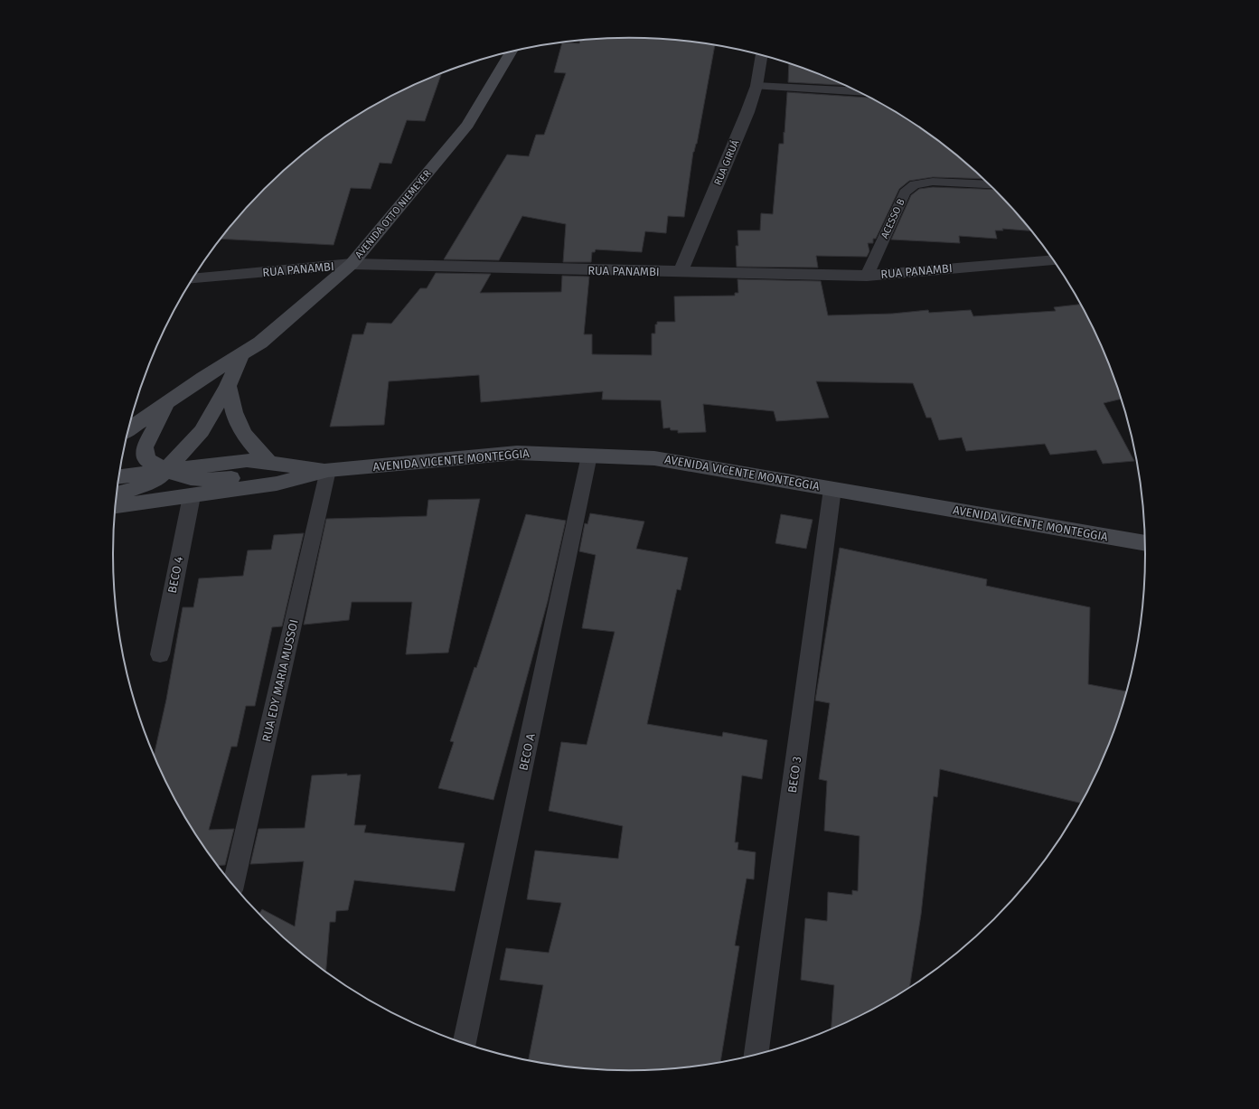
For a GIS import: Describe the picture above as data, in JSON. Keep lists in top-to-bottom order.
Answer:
{
  "streets": {
    "main road": ["AVENIDA OTTO NIEMEYER", "AVENIDA VICENTE MONTEGGIA"],
    "street": ["RUA GIRUÁ", "RUA PANAMBI"],
    "lane": [
      "ACESSO B",
      "BECO 4",
      "RUA EDY MARIA MUSSOI",
      "BECO A",
      "BECO 3"
    ]
  },
  "crossings": [
    ["RUA GIRUÁ", "RUA PANAMBI"],
    ["AVENIDA OTTO NIEMEYER", "RUA PANAMBI"],
    ["AVENIDA OTTO NIEMEYER", "AVENIDA VICENTE MONTEGGIA"],
    ["ACESSO B", "RUA PANAMBI"],
    ["AVENIDA VICENTE MONTEGGIA", "BECO 4"],
    ["AVENIDA VICENTE MONTEGGIA", "RUA EDY MARIA MUSSOI"],
    ["AVENIDA VICENTE MONTEGGIA", "BECO A"],
    ["AVENIDA VICENTE MONTEGGIA", "BECO 3"]
  ]
}
